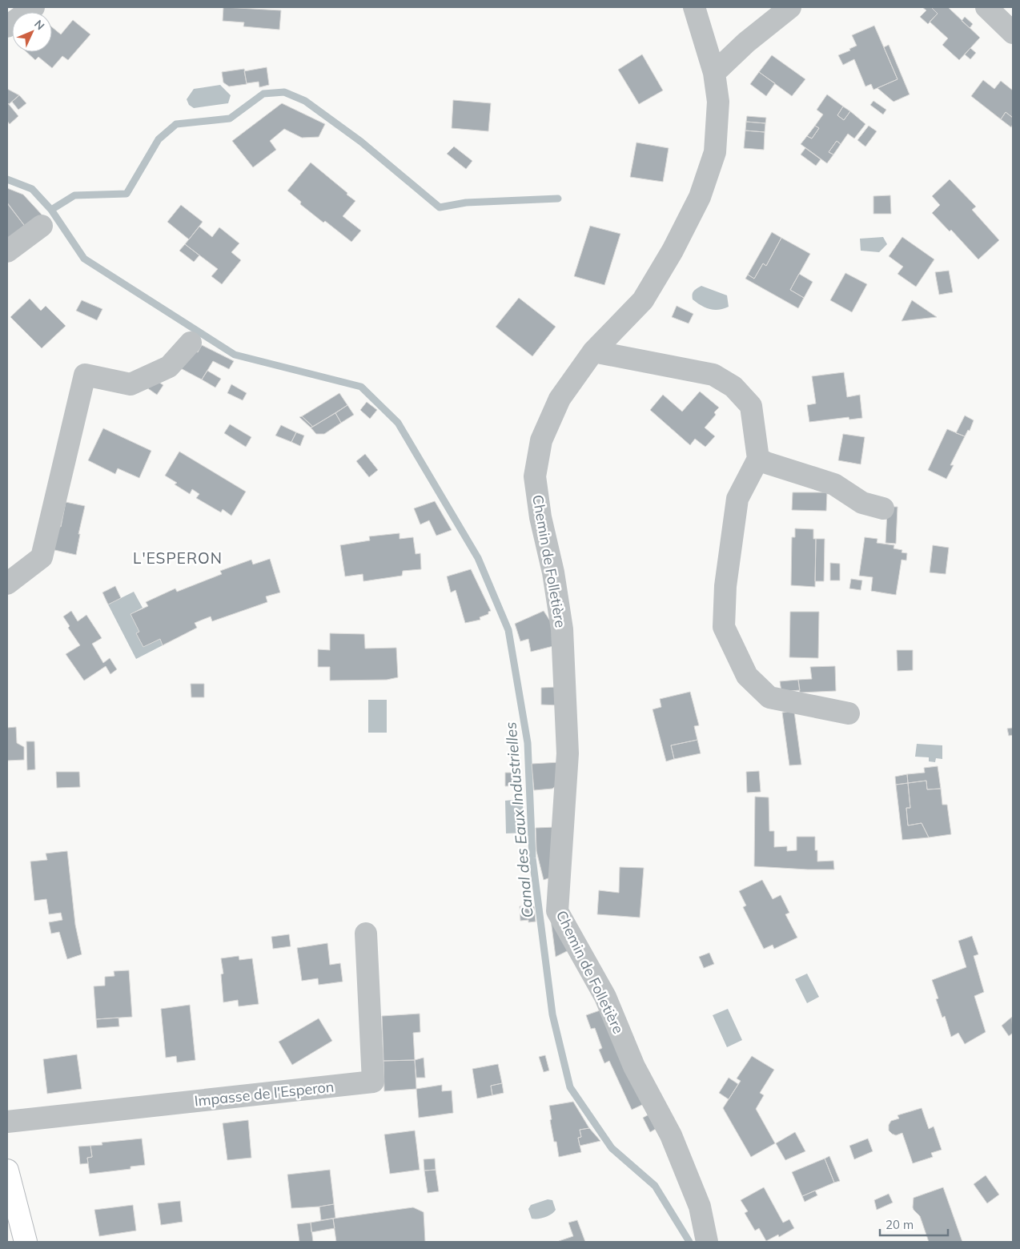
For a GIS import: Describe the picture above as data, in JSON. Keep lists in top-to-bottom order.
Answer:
{
  "streets": {
    "street": ["Chemin de Folletière", "Impasse de l'Esperon"]
  },
  "districts": ["L'ESPERON"],
  "water": ["Canal des Eaux Industrielles"],
  "scale_bar": "20 m",
  "north": "top right"
}
